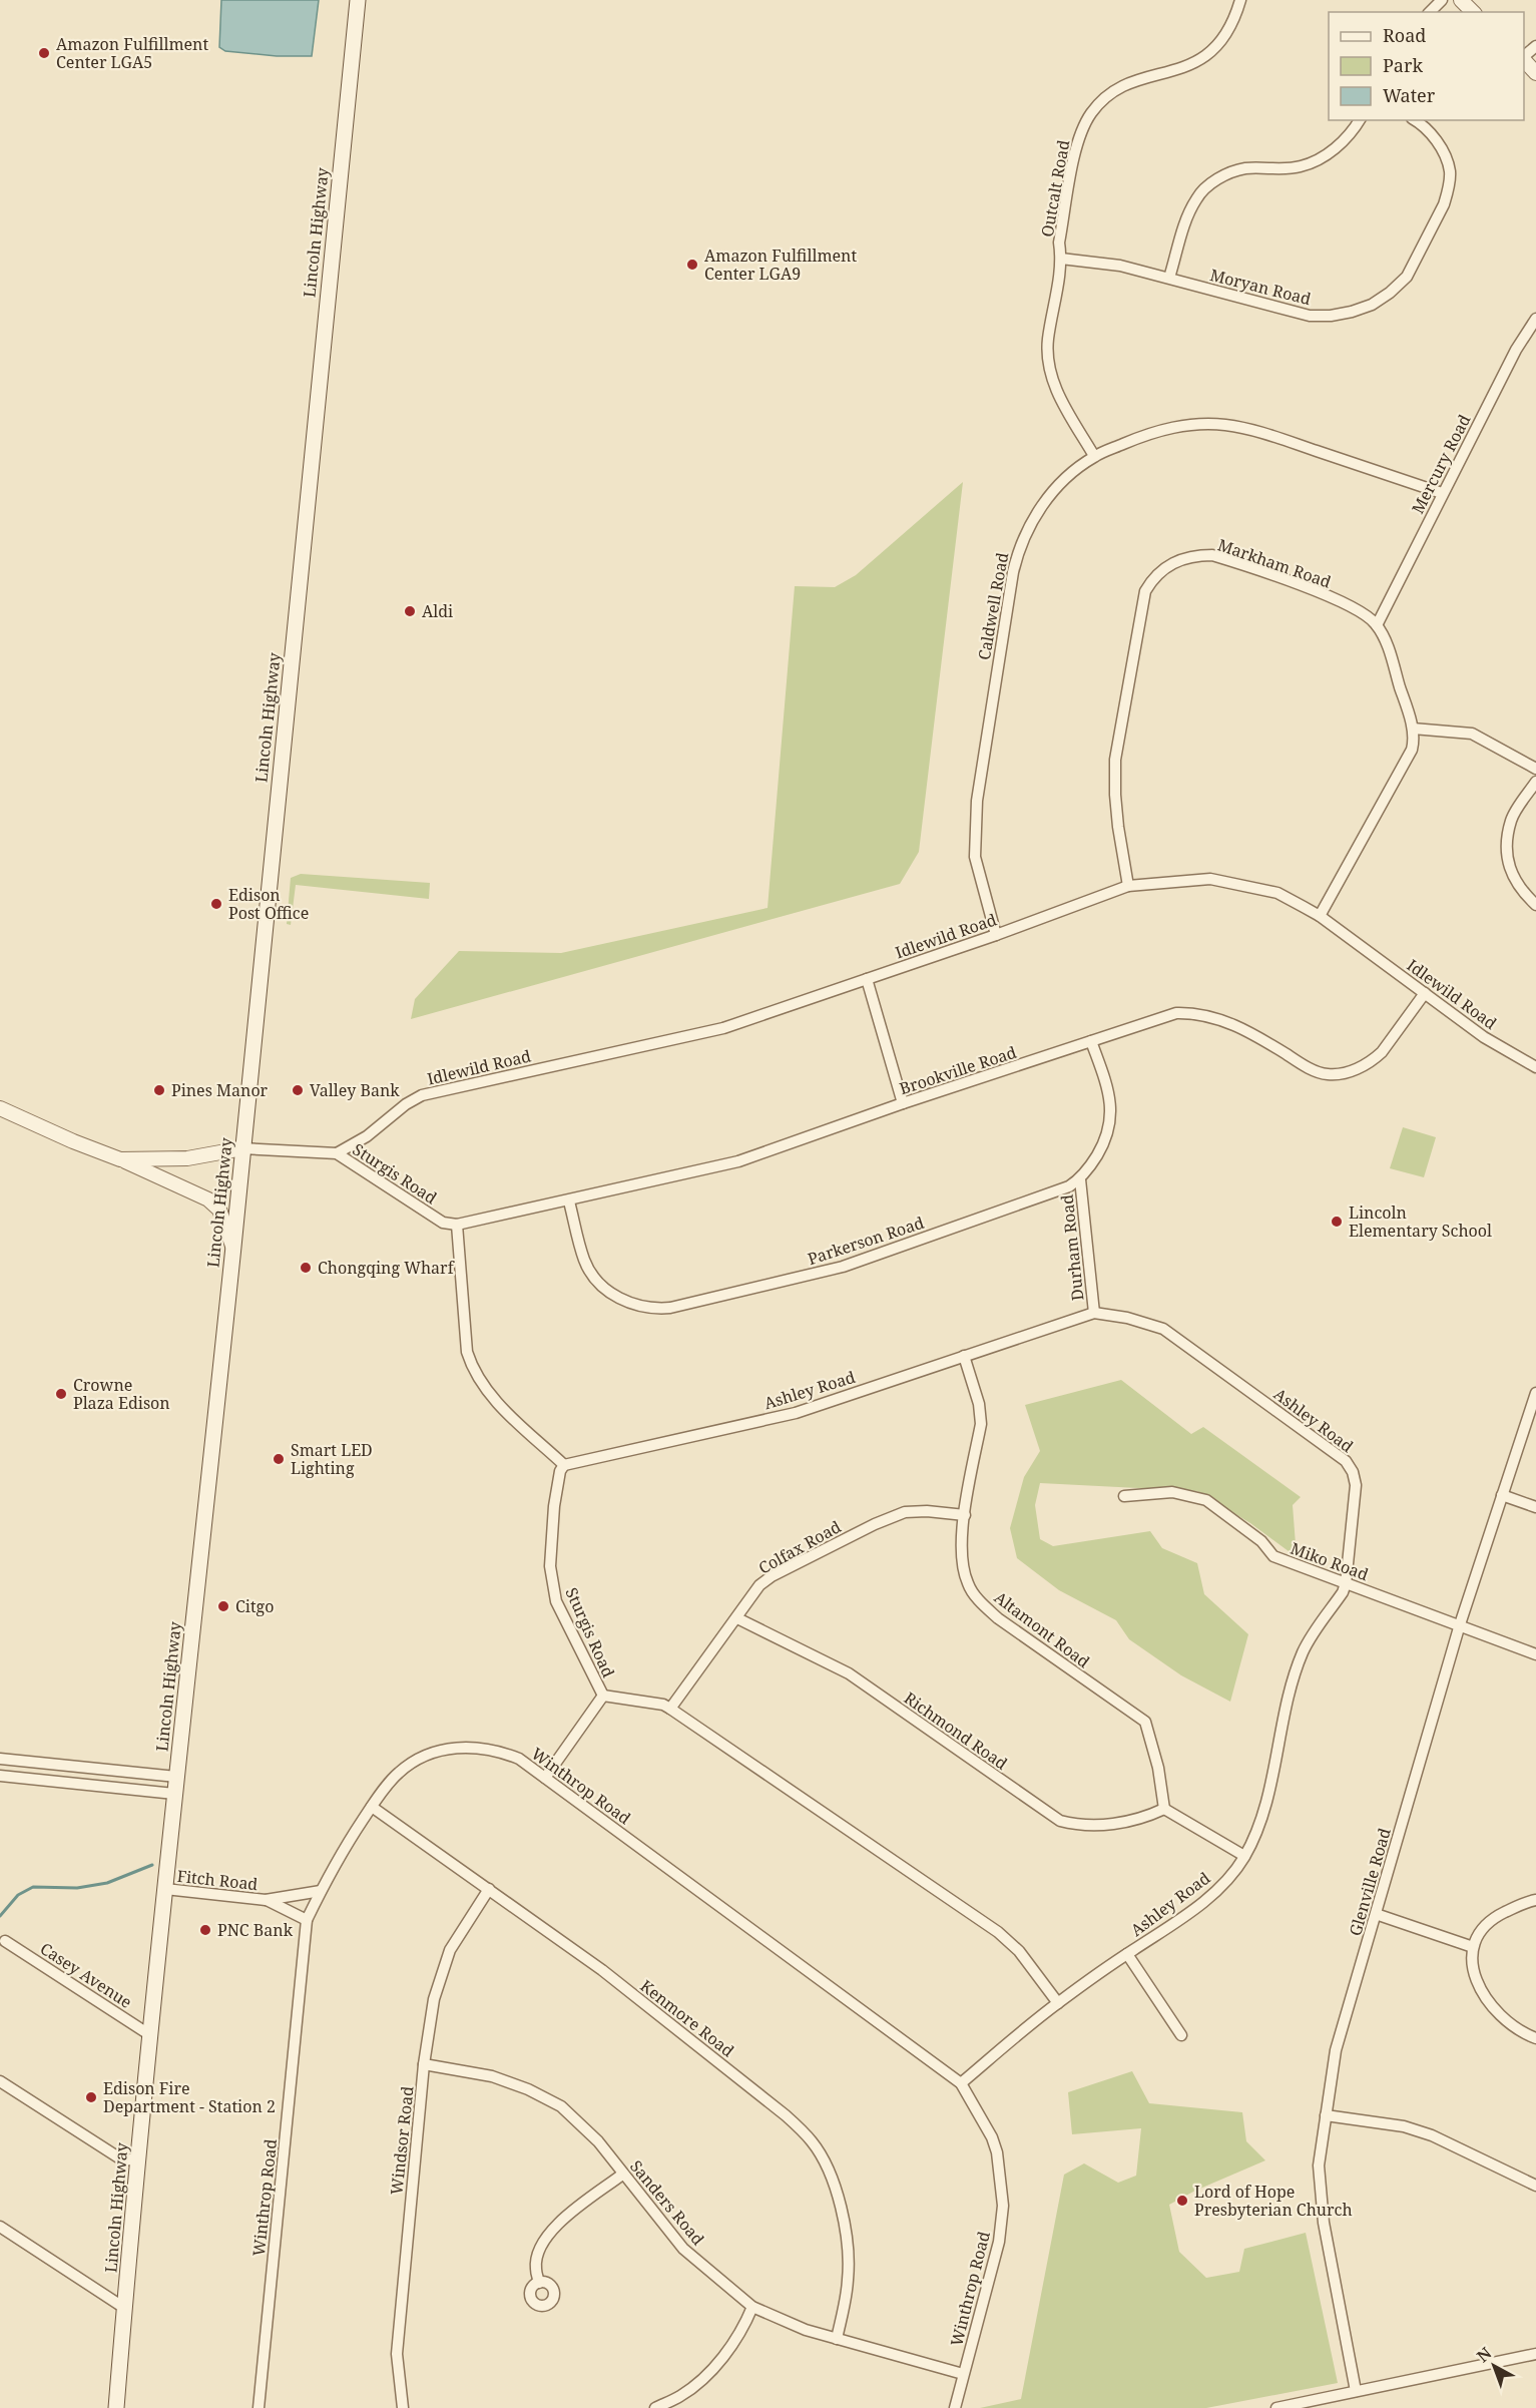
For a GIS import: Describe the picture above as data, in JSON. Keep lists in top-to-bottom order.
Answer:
{
  "streets": {
    "main road": ["Lincoln Highway"],
    "street": [
      "Outcalt Road",
      "Moryan Road",
      "Mercury Road",
      "Markham Road",
      "Caldwell Road",
      "Idlewild Road",
      "Brookville Road",
      "Sturgis Road",
      "Parkerson Road",
      "Durham Road",
      "Ashley Road",
      "Colfax Road",
      "Miko Road",
      "Altamont Road",
      "Richmond Road",
      "Winthrop Road",
      "Fitch Road",
      "Glenville Road",
      "Casey Avenue",
      "Kenmore Road",
      "Windsor Road",
      "Sanders Road"
    ]
  },
  "crossings": [
    ["Outcalt Road", "Moryan Road"],
    ["Outcalt Road", "Caldwell Road"],
    ["Lincoln Highway", "Sturgis Road"],
    ["Lincoln Highway", "Fitch Road"],
    ["Lincoln Highway", "Casey Avenue"],
    ["Mercury Road", "Markham Road"],
    ["Mercury Road", "Caldwell Road"],
    ["Markham Road", "Idlewild Road"],
    ["Caldwell Road", "Idlewild Road"],
    ["Idlewild Road", "Brookville Road"],
    ["Idlewild Road", "Sturgis Road"],
    ["Brookville Road", "Sturgis Road"],
    ["Brookville Road", "Parkerson Road"],
    ["Sturgis Road", "Ashley Road"],
    ["Sturgis Road", "Colfax Road"],
    ["Parkerson Road", "Durham Road"],
    ["Durham Road", "Ashley Road"],
    ["Ashley Road", "Miko Road"],
    ["Ashley Road", "Altamont Road"],
    ["Ashley Road", "Winthrop Road"],
    ["Colfax Road", "Altamont Road"],
    ["Colfax Road", "Richmond Road"],
    ["Miko Road", "Glenville Road"],
    ["Altamont Road", "Richmond Road"],
    ["Winthrop Road", "Fitch Road"],
    ["Winthrop Road", "Kenmore Road"],
    ["Winthrop Road", "Sanders Road"],
    ["Kenmore Road", "Windsor Road"],
    ["Kenmore Road", "Sanders Road"],
    ["Windsor Road", "Sanders Road"]
  ],
  "places": [
    "Amazon Fulfillment Center LGA5",
    "Amazon Fulfillment Center LGA9",
    "Aldi",
    "Edison Post Office",
    "Pines Manor",
    "Valley Bank",
    "Lincoln Elementary School",
    "Chongqing Wharf",
    "Crowne Plaza Edison",
    "Smart LED Lighting",
    "Citgo",
    "PNC Bank",
    "Edison Fire Department - Station 2",
    "Lord of Hope Presbyterian Church"
  ],
  "legend": ["Road", "Park", "Water"],
  "north": "top left"
}
